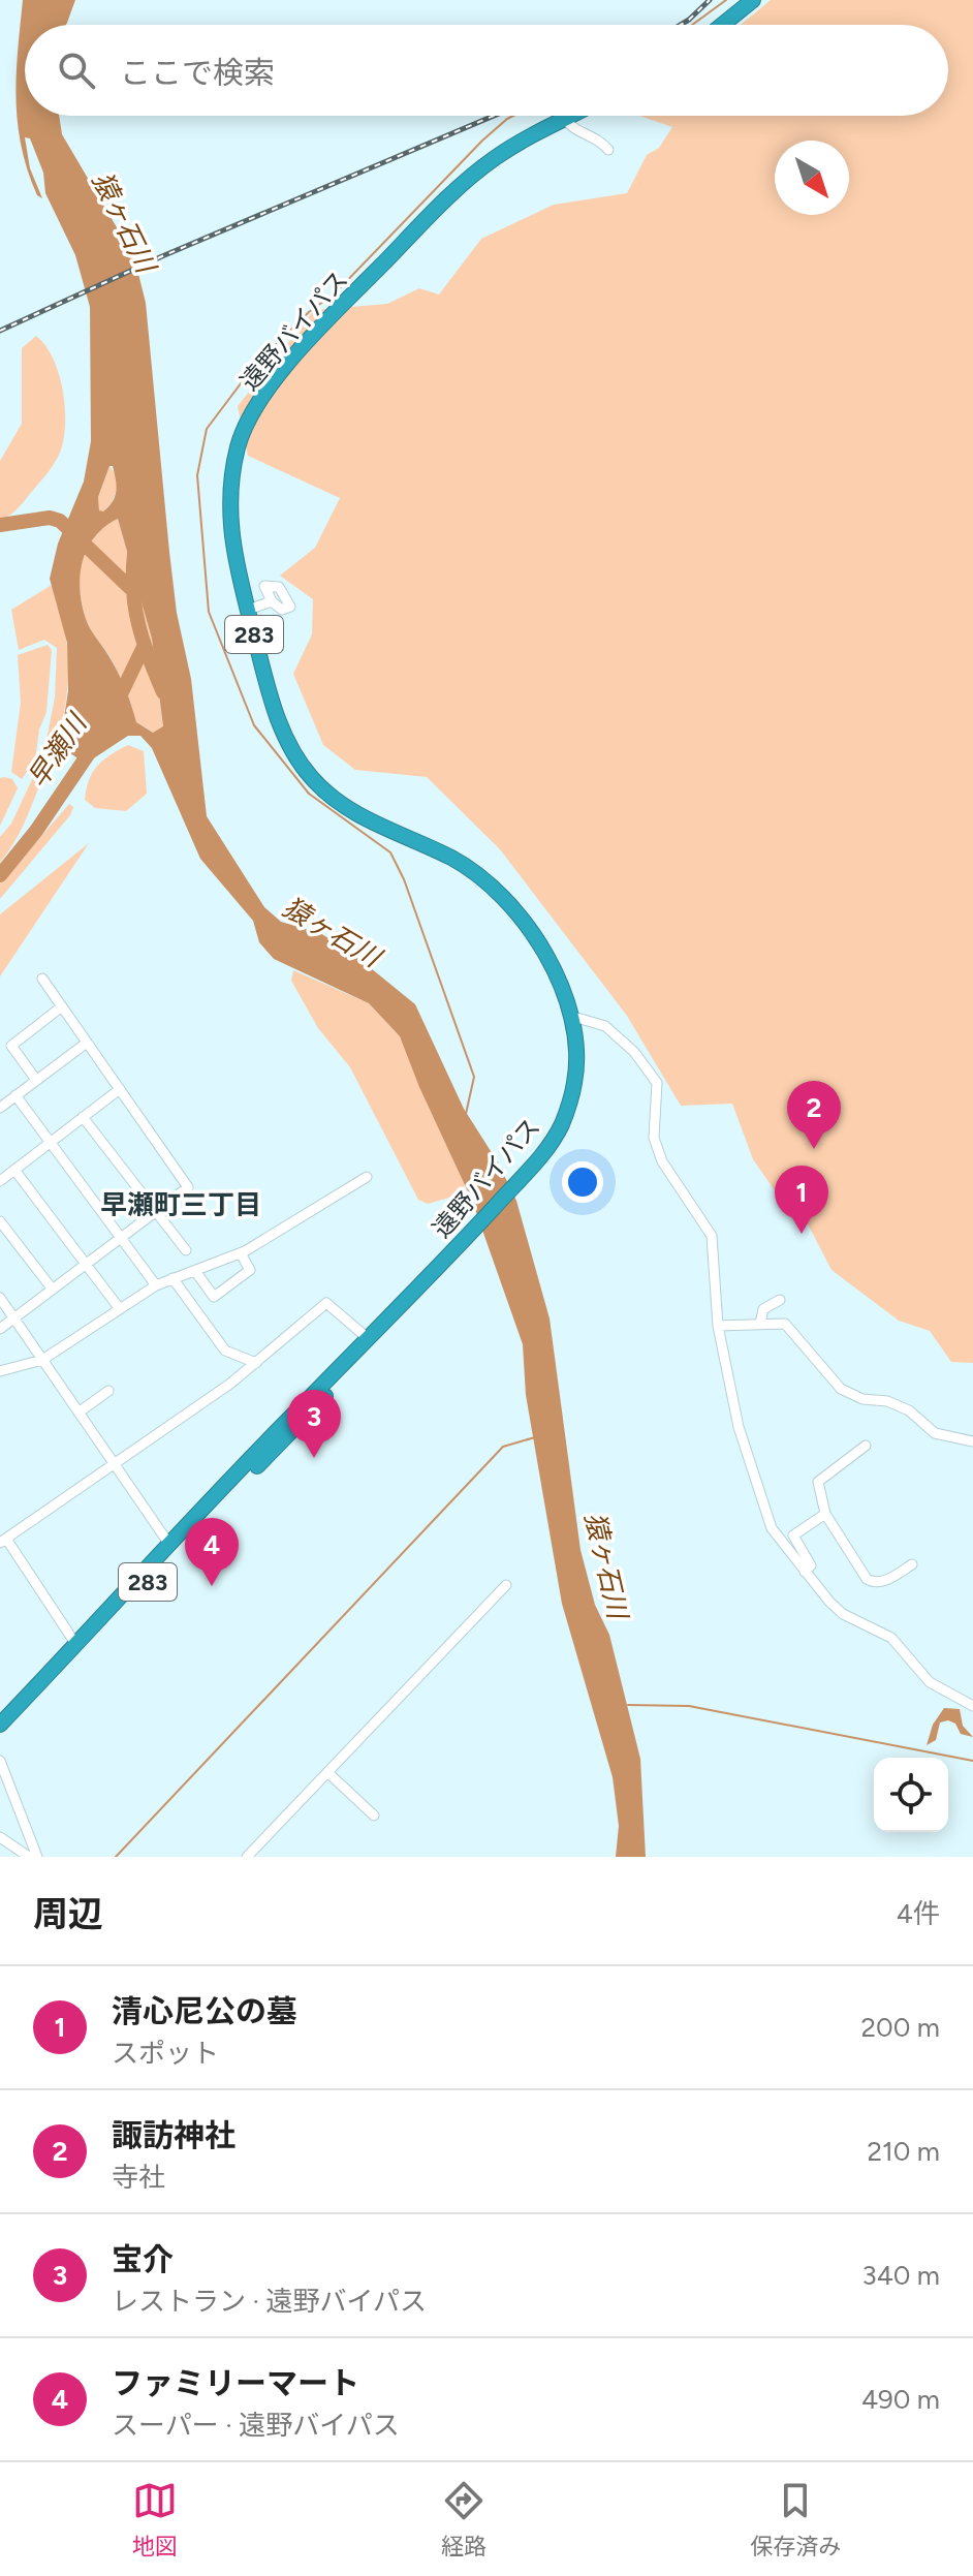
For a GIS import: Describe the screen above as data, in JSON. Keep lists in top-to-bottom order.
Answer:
{
  "streets": {
    "highway": ["遠野バイパス", "283"]
  },
  "districts": ["早瀬町三丁目"],
  "water": ["猿ヶ石川", "早瀬川"],
  "north": "bottom right",
  "page": {
    "search": "ここで検索",
    "pins": [
      "2",
      "1",
      "3",
      "4"
    ],
    "heading": ["周辺", "4件"],
    "list": [
      {
        "mark": "1",
        "name": "清心尼公の墓",
        "note": "スポット",
        "value": "200 m"
      },
      {
        "mark": "2",
        "name": "諏訪神社",
        "note": "寺社",
        "value": "210 m"
      },
      {
        "mark": "3",
        "name": "宝介",
        "note": "レストラン · 遠野バイパス",
        "value": "340 m"
      },
      {
        "mark": "4",
        "name": "ファミリーマート",
        "note": "スーパー · 遠野バイパス",
        "value": "490 m"
      }
    ],
    "nav": ["地図", "経路", "保存済み"]
  }
}
